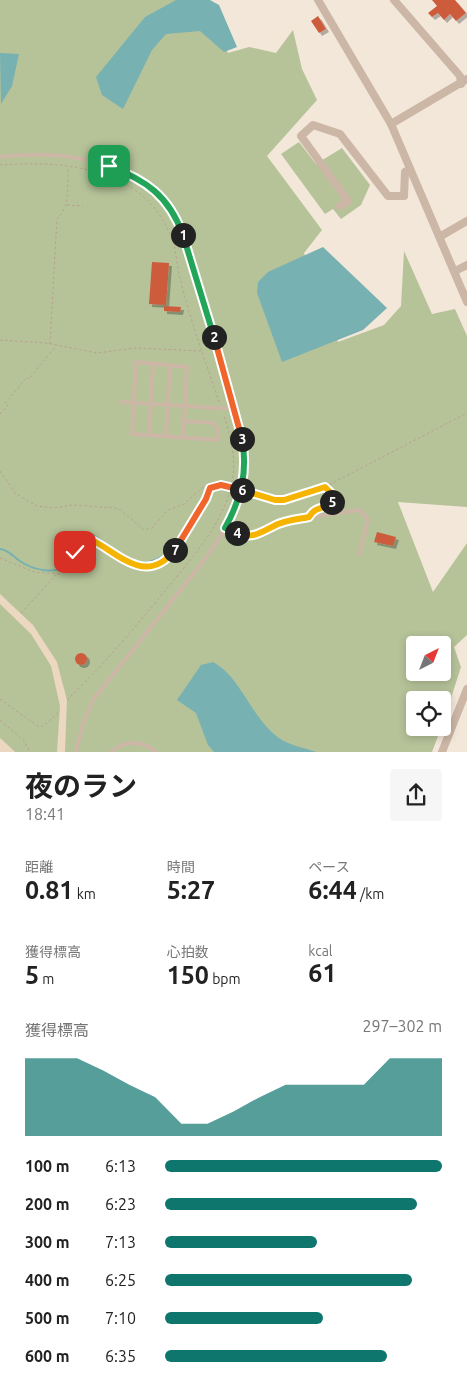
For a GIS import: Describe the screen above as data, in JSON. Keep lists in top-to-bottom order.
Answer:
{
  "north": "top right",
  "page": {
    "pins": [
      "1",
      "2",
      "3",
      "6",
      "5",
      "4",
      "7"
    ],
    "heading": ["夜のラン", "18:41"],
    "stats": [
      ["距離", "0.81 km"],
      ["時間", "5:27"],
      ["ペース", "6:44 /km"],
      ["獲得標高", "5 m"],
      ["心拍数", "150 bpm"],
      ["kcal", "61"]
    ],
    "chart": ["獲得標高", "297–302 m"],
    "list": [
      {
        "name": "100 m",
        "note": "6:13"
      },
      {
        "name": "200 m",
        "note": "6:23"
      },
      {
        "name": "300 m",
        "note": "7:13"
      },
      {
        "name": "400 m",
        "note": "6:25"
      },
      {
        "name": "500 m",
        "note": "7:10"
      },
      {
        "name": "600 m",
        "note": "6:35"
      }
    ]
  }
}
